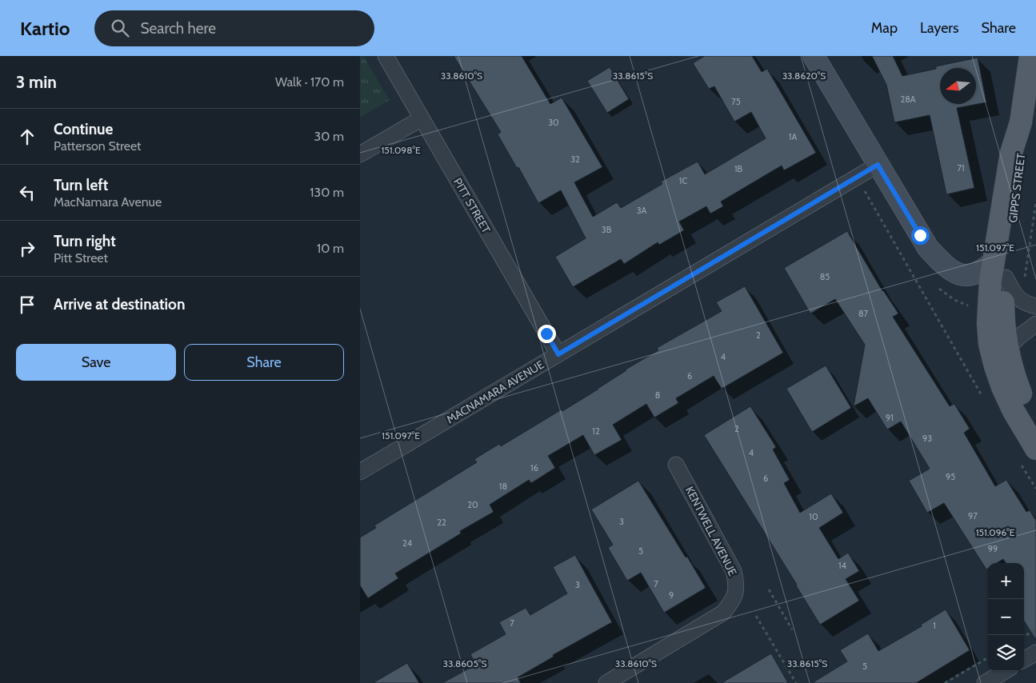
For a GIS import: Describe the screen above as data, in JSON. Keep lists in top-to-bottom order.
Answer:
{
  "streets": {
    "main road": ["GIPPS STREET"],
    "street": ["PITT STREET", "MACNAMARA AVENUE", "KENTWELL AVENUE"]
  },
  "crossings": [
    ["PITT STREET", "MACNAMARA AVENUE"]
  ],
  "house_numbers": [
    "28A",
    "75",
    "30",
    "1A",
    "32",
    "71",
    "1B",
    "1C",
    "3A",
    "3B",
    "85",
    "87",
    "2",
    "4",
    "6",
    "8",
    "91",
    "2",
    "12",
    "93",
    "4",
    "16",
    "95",
    "6",
    "18",
    "20",
    "97",
    "10",
    "3",
    "22",
    "24",
    "99",
    "5",
    "14",
    "7",
    "3",
    "9",
    "7",
    "1",
    "5"
  ],
  "north": "left",
  "page": {
    "header": "Kartio",
    "search": "Search here",
    "nav": ["Map", "Layers", "Share"],
    "heading": ["3 min", "Walk · 170 m"],
    "list": [
      ["Continue", "Patterson Street", "30 m"],
      ["Turn left", "MacNamara Avenue", "130 m"],
      ["Turn right", "Pitt Street", "10 m"],
      "Arrive at destination"
    ],
    "buttons": ["Save", "Share"],
    "map_buttons": ["+", "−"]
  },
  "coordinates": [
    "33.8610°S",
    "33.8615°S",
    "33.8620°S",
    "151.098°E",
    "151.097°E",
    "151.096°E",
    "33.8605°S"
  ]
}
